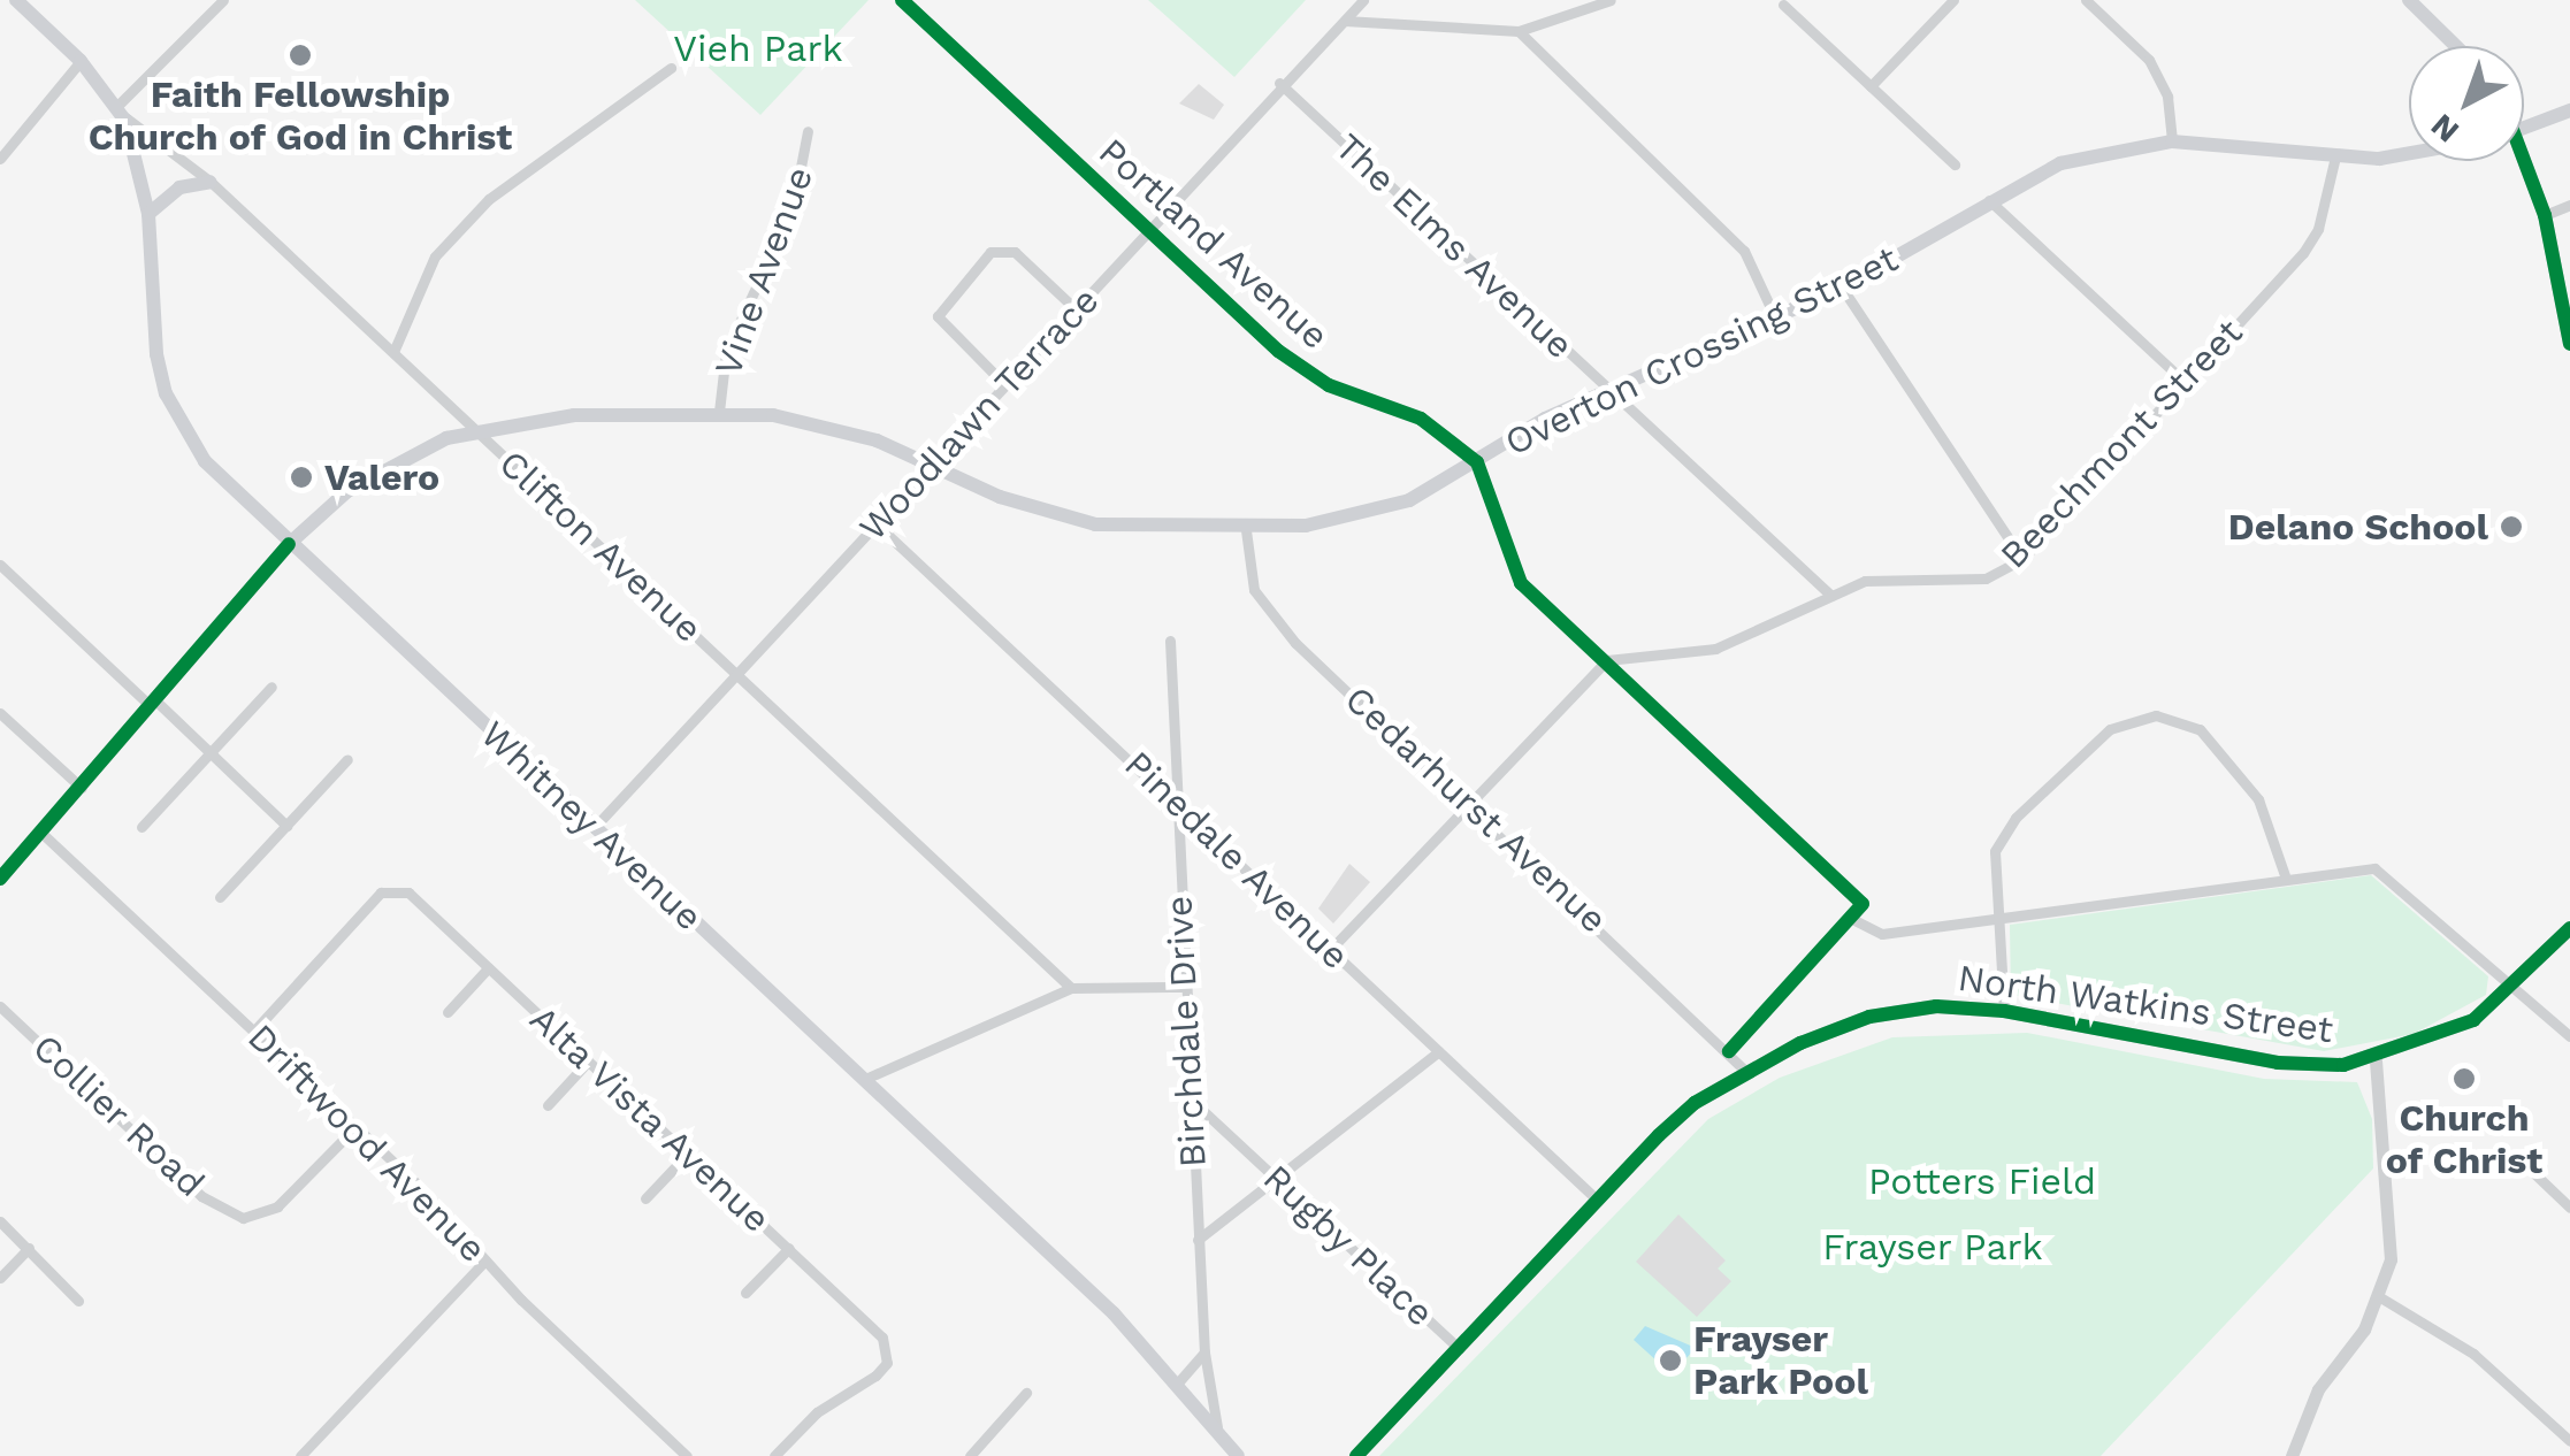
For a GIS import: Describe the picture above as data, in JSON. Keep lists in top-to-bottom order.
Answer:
{
  "streets": {
    "main road": [
      "Overton Crossing Street",
      "Clifton Avenue",
      "Whitney Avenue",
      "North Watkins Street"
    ],
    "street": [
      "Portland Avenue",
      "The Elms Avenue",
      "Vine Avenue",
      "Woodlawn Terrace",
      "Beechmont Street",
      "Cedarhurst Avenue",
      "Pinedale Avenue",
      "Birchdale Drive",
      "Collier Road",
      "Alta Vista Avenue",
      "Driftwood Avenue",
      "Rugby Place"
    ]
  },
  "crossings": [
    ["Portland Avenue", "Overton Crossing Street"],
    ["Portland Avenue", "Woodlawn Terrace"],
    ["The Elms Avenue", "Overton Crossing Street"],
    ["The Elms Avenue", "Woodlawn Terrace"],
    ["The Elms Avenue", "Beechmont Street"],
    ["Vine Avenue", "Overton Crossing Street"],
    ["Overton Crossing Street", "Woodlawn Terrace"],
    ["Overton Crossing Street", "Beechmont Street"],
    ["Overton Crossing Street", "Clifton Avenue"],
    ["Overton Crossing Street", "Cedarhurst Avenue"],
    ["Overton Crossing Street", "Whitney Avenue"],
    ["Overton Crossing Street", "Driftwood Avenue"],
    ["Woodlawn Terrace", "Clifton Avenue"],
    ["Woodlawn Terrace", "Whitney Avenue"],
    ["Woodlawn Terrace", "Pinedale Avenue"],
    ["Clifton Avenue", "Whitney Avenue"],
    ["Cedarhurst Avenue", "North Watkins Street"],
    ["Whitney Avenue", "Birchdale Drive"],
    ["Pinedale Avenue", "North Watkins Street"],
    ["Pinedale Avenue", "Birchdale Drive"],
    ["North Watkins Street", "Rugby Place"],
    ["Birchdale Drive", "Rugby Place"],
    ["Collier Road", "Driftwood Avenue"],
    ["Alta Vista Avenue", "Driftwood Avenue"]
  ],
  "parks": ["Vieh Park", "Potters Field", "Frayser Park"],
  "places": [
    "Faith Fellowship Church of God in Christ",
    "Valero",
    "Delano School",
    "Church of Christ",
    "Frayser Park Pool"
  ],
  "north": "bottom left"
}
